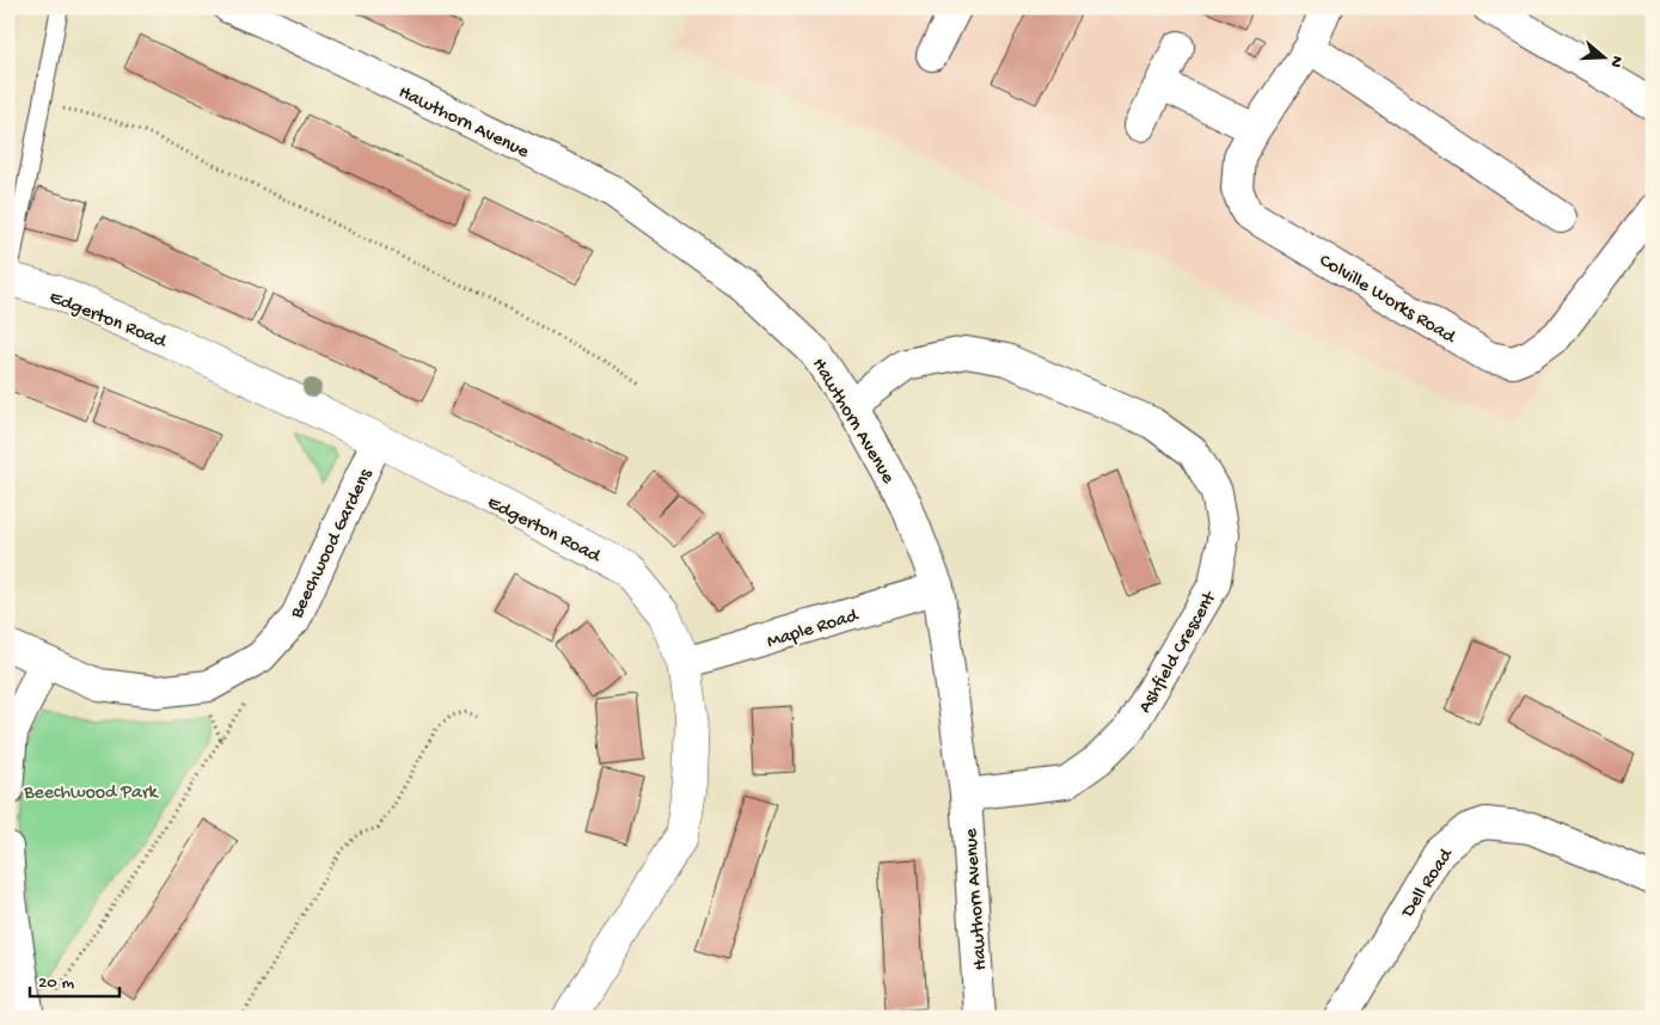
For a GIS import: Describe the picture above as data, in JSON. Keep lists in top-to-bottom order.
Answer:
{
  "streets": {
    "street": [
      "Hawthorn Avenue",
      "Colville Works Road",
      "Edgerton Road",
      "Beechwood Gardens",
      "Maple Road",
      "Ashfield Crescent",
      "Dell Road"
    ]
  },
  "crossings": [
    ["Hawthorn Avenue", "Maple Road"],
    ["Hawthorn Avenue", "Ashfield Crescent"],
    ["Edgerton Road", "Beechwood Gardens"],
    ["Edgerton Road", "Maple Road"]
  ],
  "parks": ["Beechwood Park"],
  "scale_bar": "20 m",
  "north": "right"
}
